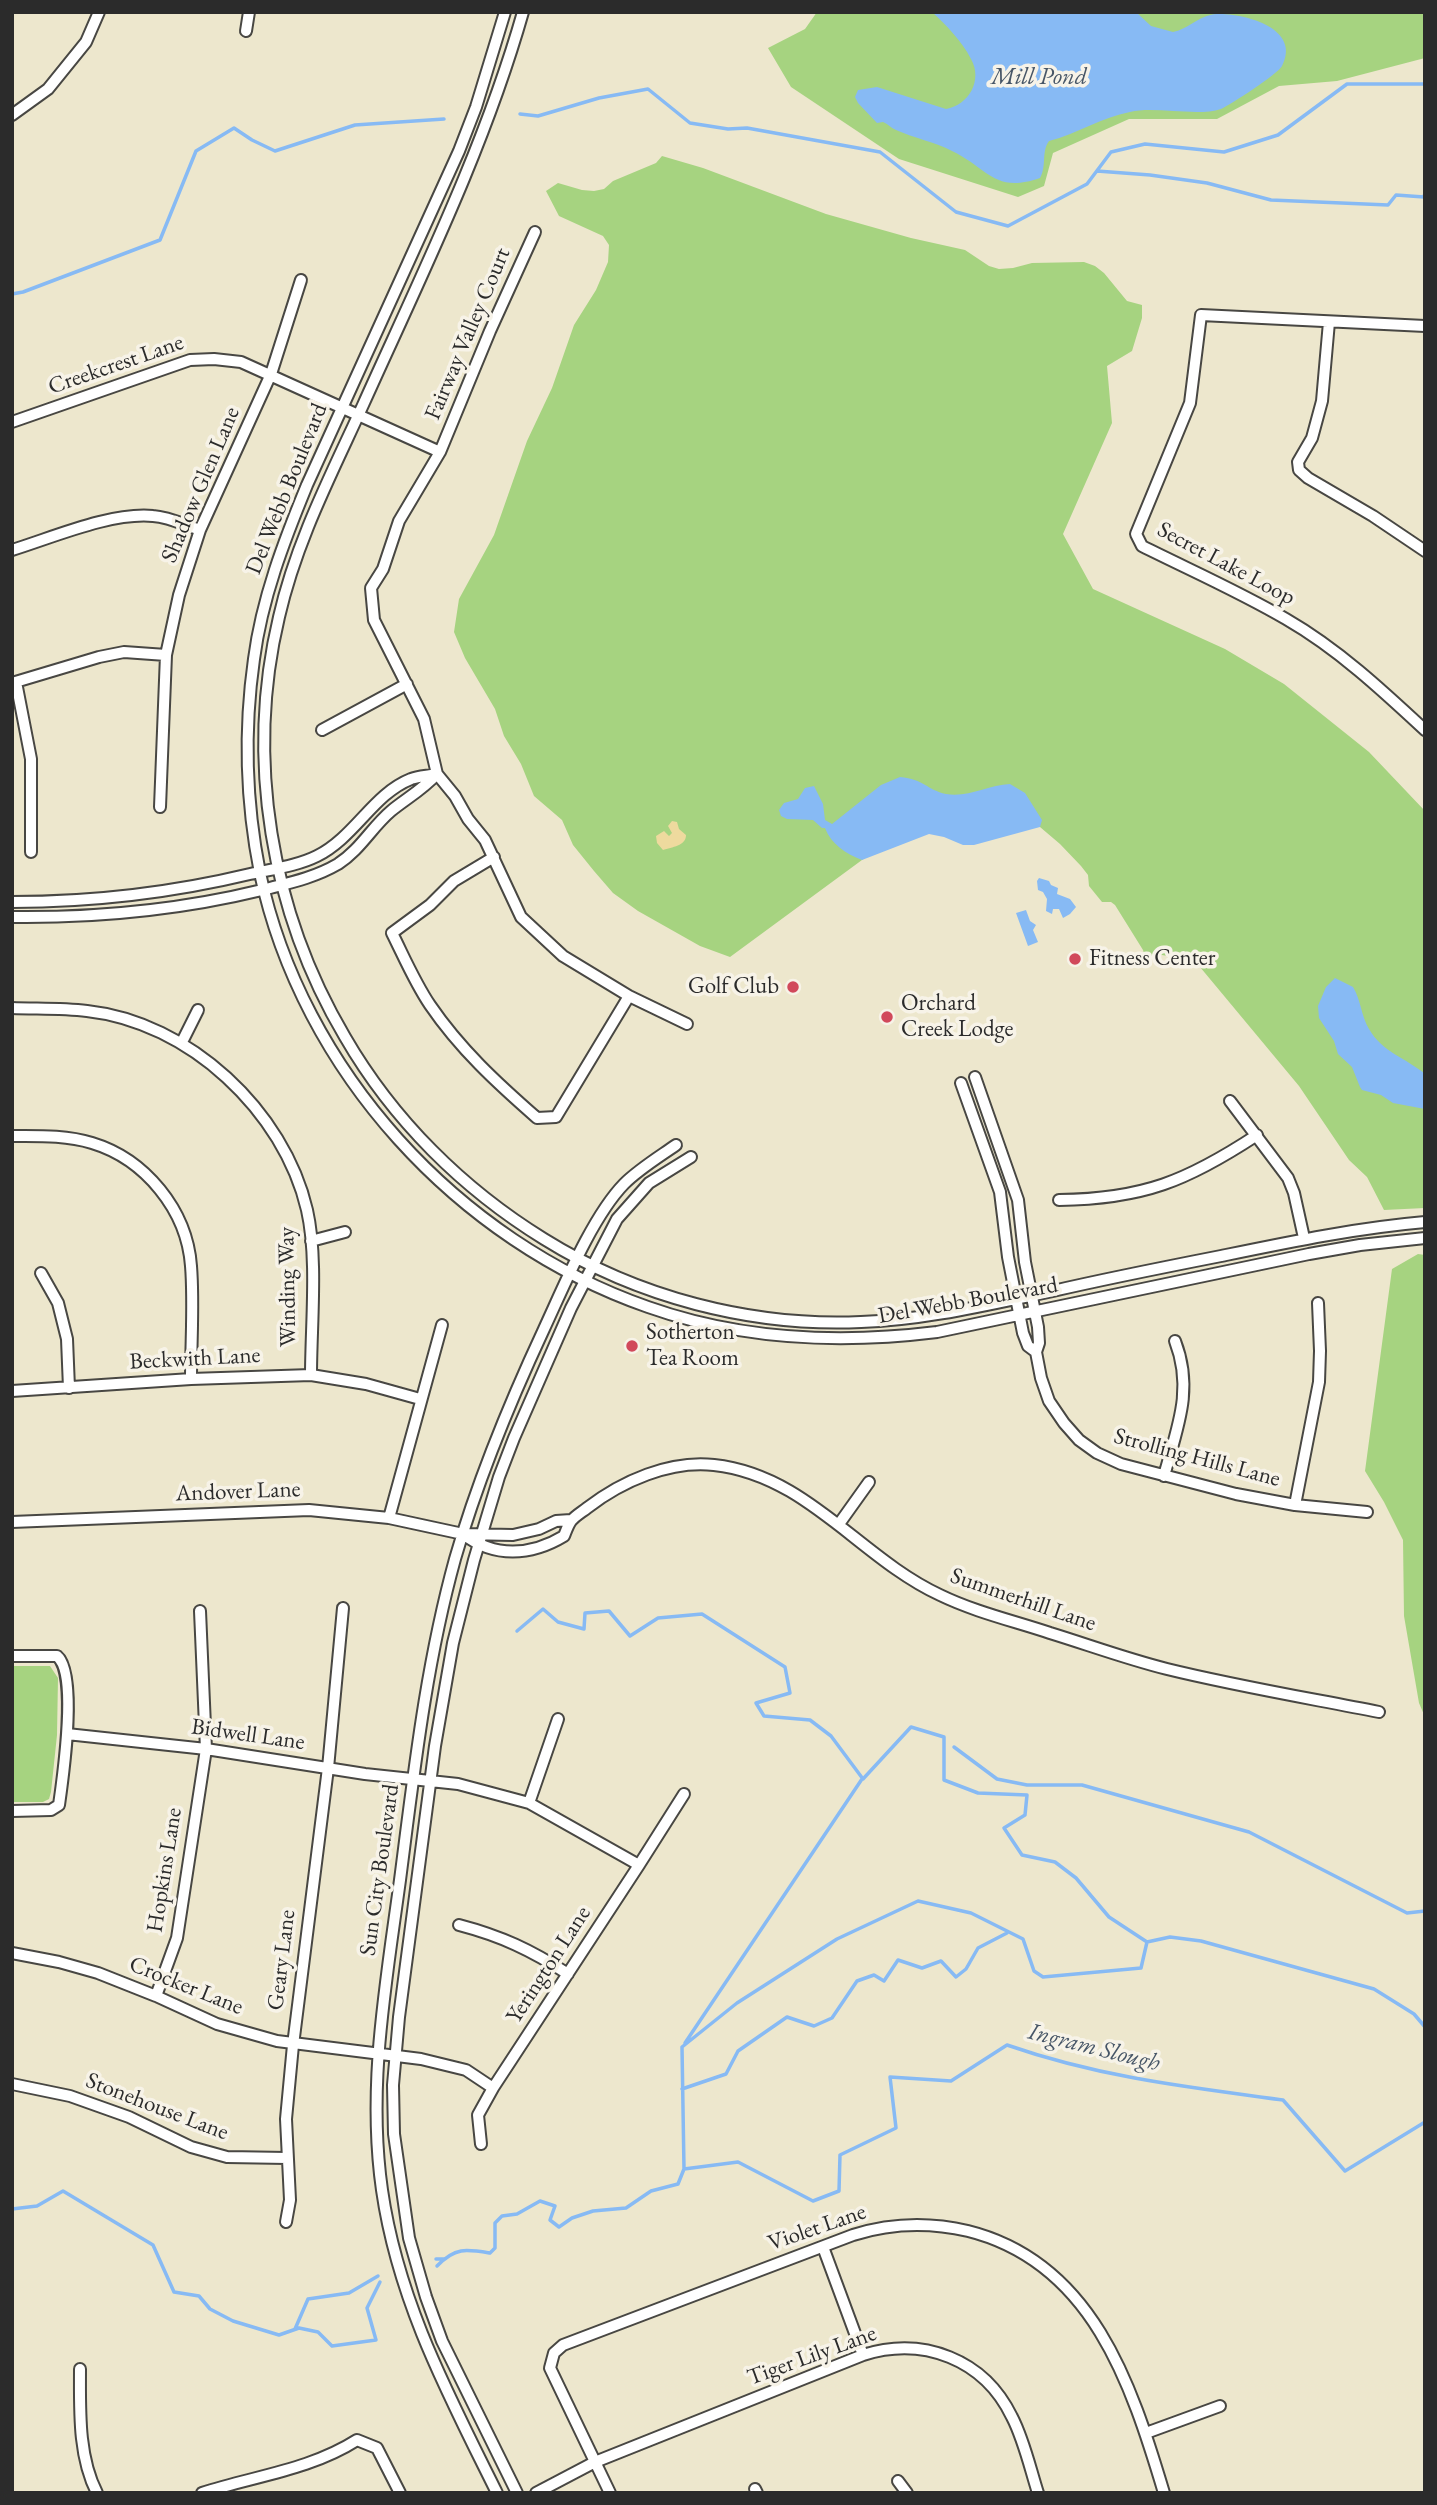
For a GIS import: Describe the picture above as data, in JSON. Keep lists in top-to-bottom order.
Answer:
{
  "streets": {
    "street": [
      "Fairway Valley Court",
      "Creekcrest Lane",
      "Shadow Glen Lane",
      "Del Webb Boulevard",
      "Secret Lake Loop",
      "Winding Way",
      "Beckwith Lane",
      "Strolling Hills Lane",
      "Andover Lane",
      "Summerhill Lane",
      "Bidwell Lane",
      "Hopkins Lane",
      "Sun City Boulevard",
      "Geary Lane",
      "Yerington Lane",
      "Crocker Lane",
      "Stonehouse Lane",
      "Violet Lane",
      "Tiger Lily Lane"
    ]
  },
  "crossings": [
    ["Fairway Valley Court", "Creekcrest Lane"],
    ["Creekcrest Lane", "Shadow Glen Lane"],
    ["Creekcrest Lane", "Del Webb Boulevard"],
    ["Del Webb Boulevard", "Strolling Hills Lane"],
    ["Del Webb Boulevard", "Sun City Boulevard"],
    ["Winding Way", "Beckwith Lane"],
    ["Andover Lane", "Summerhill Lane"],
    ["Andover Lane", "Sun City Boulevard"],
    ["Summerhill Lane", "Sun City Boulevard"],
    ["Bidwell Lane", "Hopkins Lane"],
    ["Bidwell Lane", "Sun City Boulevard"],
    ["Bidwell Lane", "Geary Lane"],
    ["Bidwell Lane", "Yerington Lane"],
    ["Hopkins Lane", "Crocker Lane"],
    ["Sun City Boulevard", "Crocker Lane"],
    ["Geary Lane", "Crocker Lane"],
    ["Geary Lane", "Stonehouse Lane"],
    ["Yerington Lane", "Crocker Lane"],
    ["Violet Lane", "Tiger Lily Lane"]
  ],
  "water": ["Mill Pond", "Ingram Slough"],
  "places": [
    "Fitness Center",
    "Golf Club",
    "Orchard Creek Lodge",
    "Sotherton Tea Room"
  ]
}
